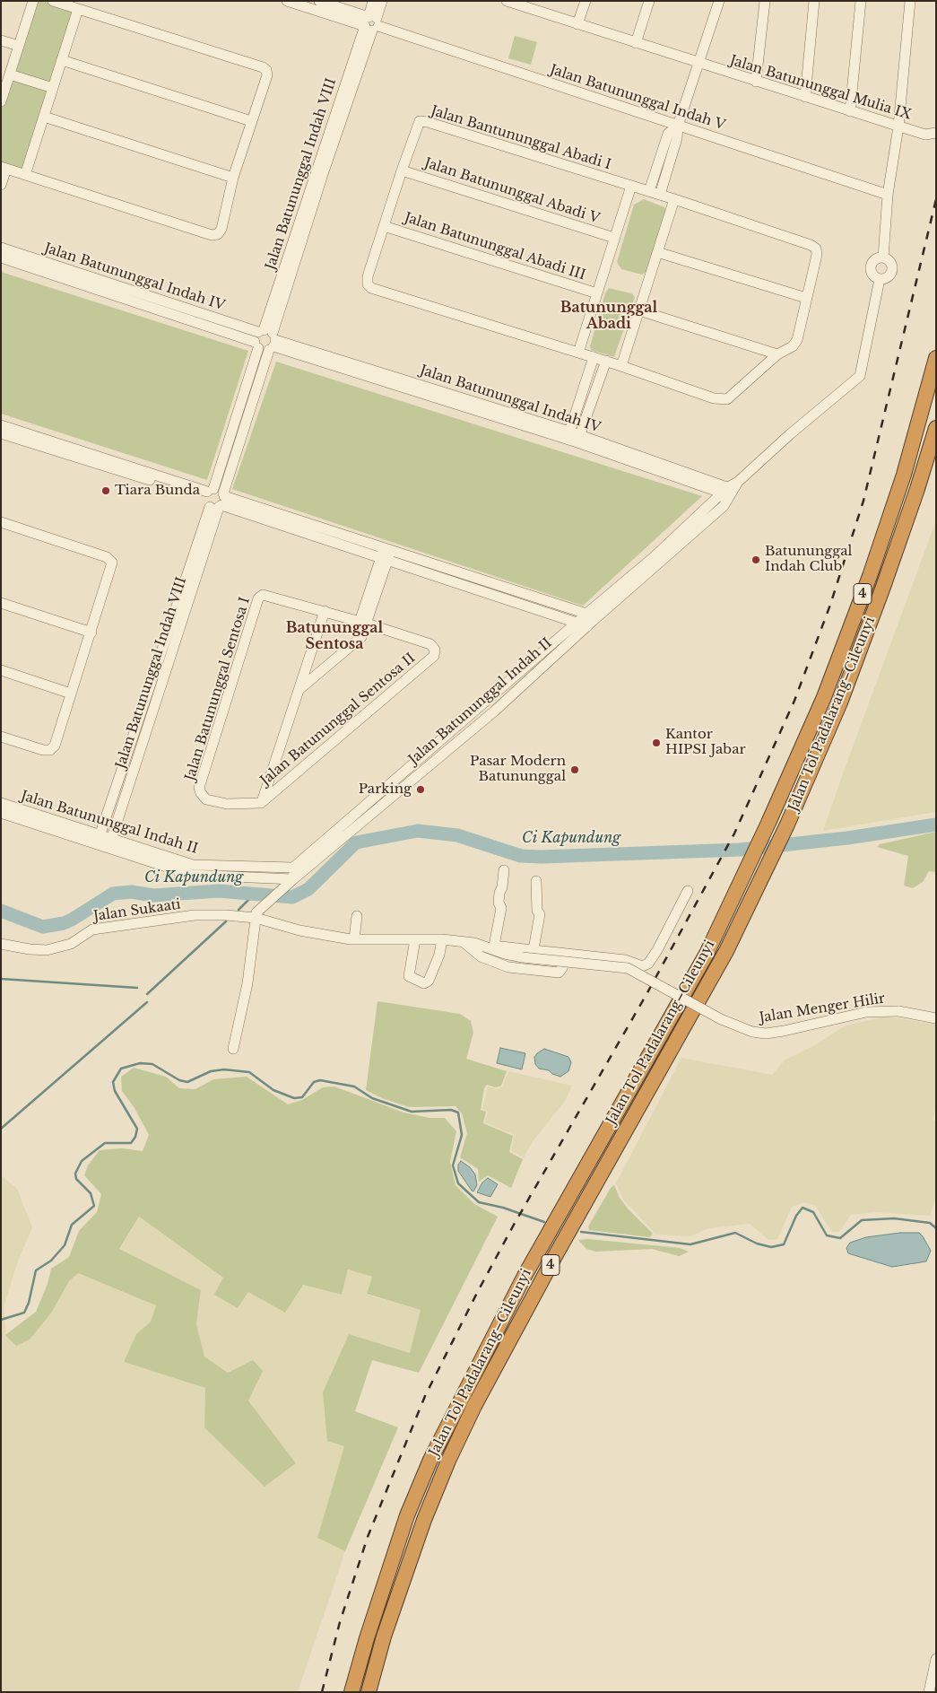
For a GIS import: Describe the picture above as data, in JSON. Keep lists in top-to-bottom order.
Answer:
{
  "streets": {
    "highway": ["4", "Jalan Tol Padalarang–Cileunyi"],
    "street": [
      "Jalan Batununggal Mulia IX",
      "Jalan Batununggal Indah V",
      "Jalan Bantununggal Abadi I",
      "Jalan Batununggal Indah VIII",
      "Jalan Batununggal Abadi V",
      "Jalan Batununggal Abadi III",
      "Jalan Batununggal Indah IV",
      "Jalan Batununggal Sentosa I",
      "Jalan Batununggal Indah II",
      "Jalan Batununggal Sentosa II",
      "Jalan Sukaati",
      "Jalan Menger Hilir"
    ]
  },
  "crossings": [
    ["Jalan Batununggal Indah V", "Jalan Batununggal Indah VIII"],
    ["Jalan Bantununggal Abadi I", "Jalan Batununggal Abadi V"],
    ["Jalan Bantununggal Abadi I", "Jalan Batununggal Abadi III"],
    ["Jalan Batununggal Indah VIII", "Jalan Batununggal Indah IV"],
    ["Jalan Batununggal Indah VIII", "Jalan Batununggal Indah II"],
    ["Jalan Batununggal Indah IV", "Jalan Batununggal Indah II"],
    ["Jalan Batununggal Sentosa I", "Jalan Batununggal Sentosa II"],
    ["Jalan Sukaati", "Jalan Menger Hilir"]
  ],
  "districts": ["Batununggal Abadi", "Batununggal Sentosa"],
  "water": ["Ci Kapundung"],
  "places": [
    "Tiara Bunda",
    "Batununggal Indah Club",
    "Kantor HIPSI Jabar",
    "Pasar Modern Batununggal",
    "Parking"
  ]
}
